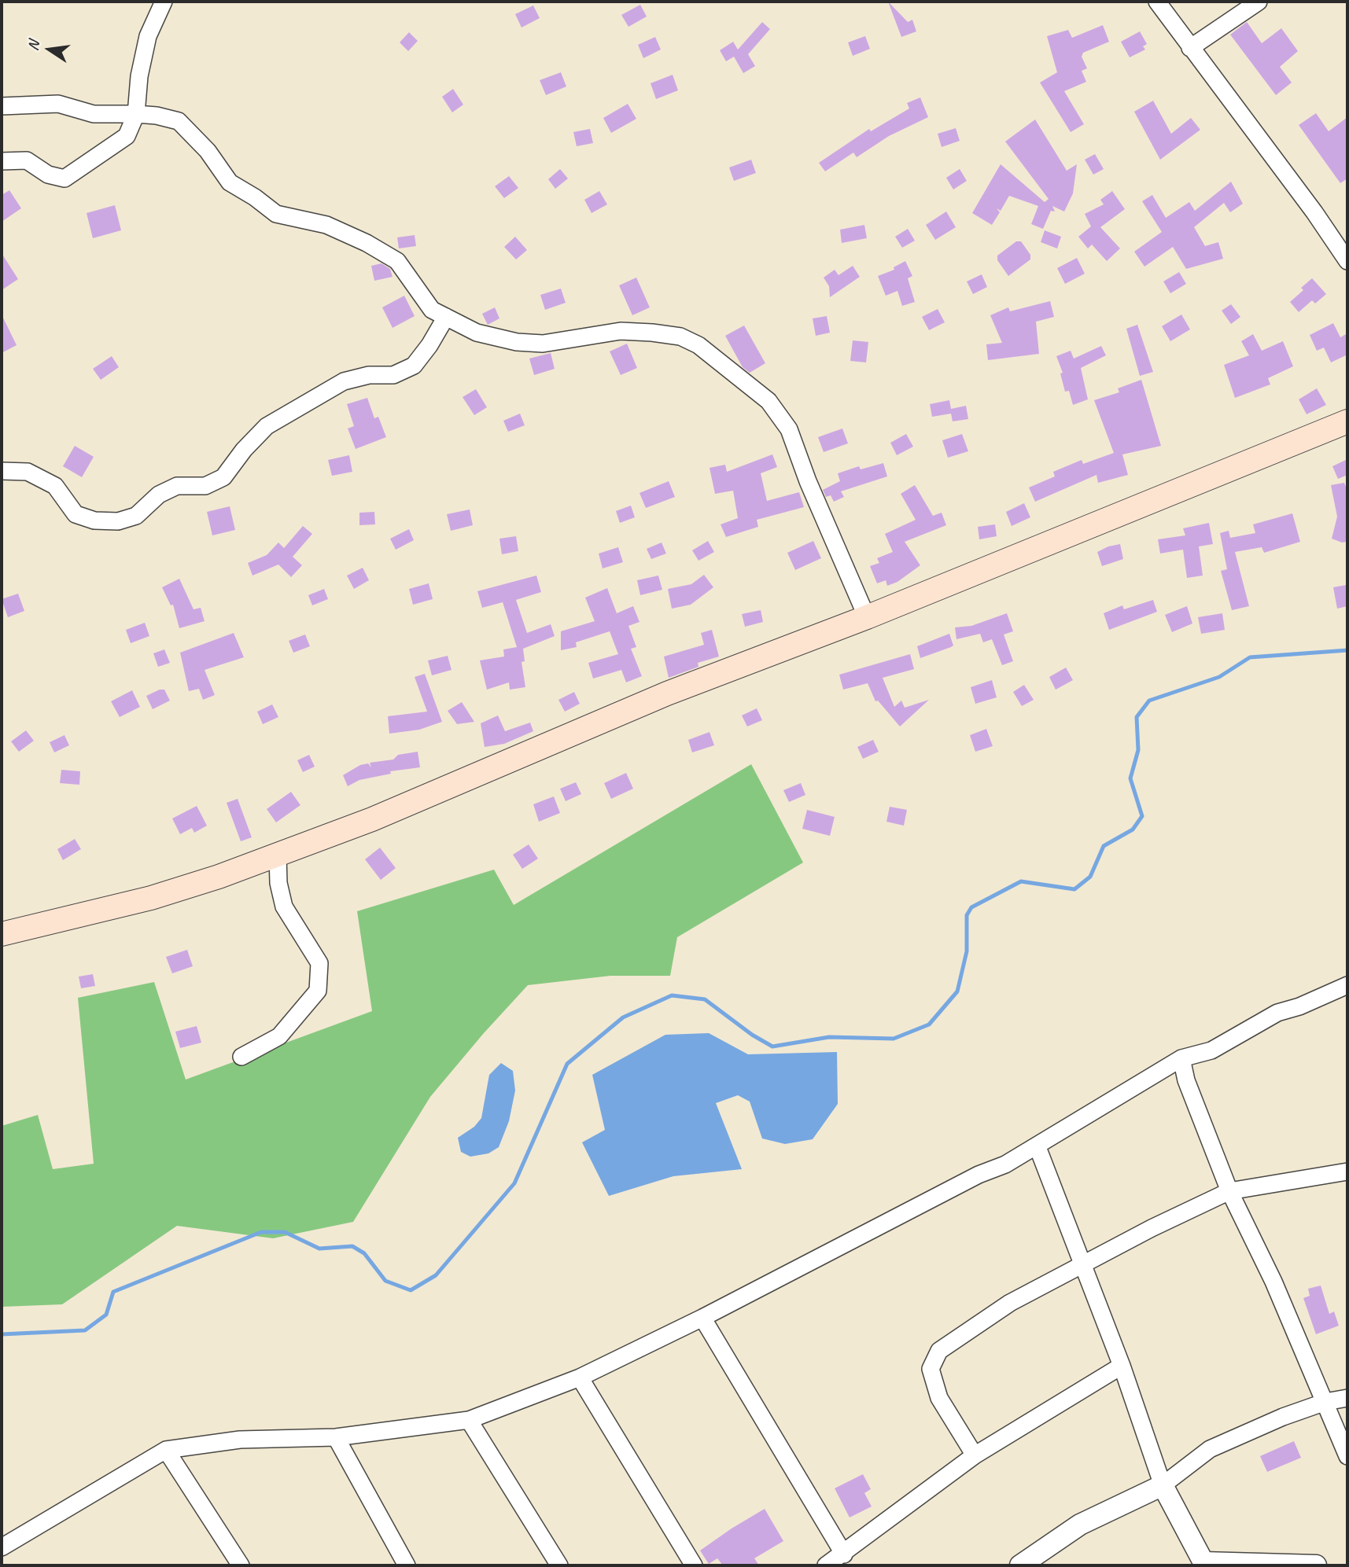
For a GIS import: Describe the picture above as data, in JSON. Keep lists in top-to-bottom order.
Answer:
{
  "north": "left"
}
